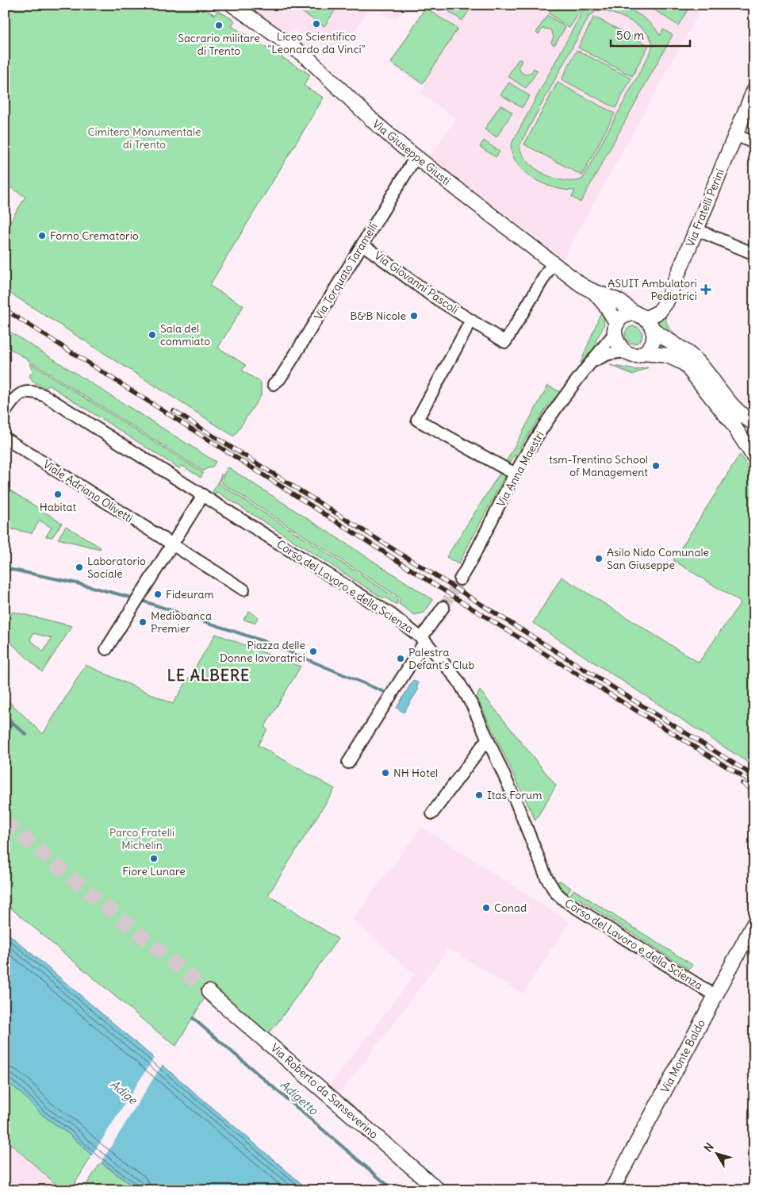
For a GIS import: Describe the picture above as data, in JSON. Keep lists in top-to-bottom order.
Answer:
{
  "streets": {
    "street": [
      "Via Giuseppe Giusti",
      "Via Fratelli Perini",
      "Via Torquato Taramelli",
      "Via Giovanni Pascoli",
      "Via Anna Maestri",
      "Viale Adriano Olivetti",
      "Corso del Lavoro e della Scienza",
      "Via Monte Baldo",
      "Via Roberto da Sanseverino"
    ]
  },
  "crossings": [
    ["Via Giuseppe Giusti", "Via Fratelli Perini"],
    ["Via Giuseppe Giusti", "Via Torquato Taramelli"],
    ["Via Giuseppe Giusti", "Via Giovanni Pascoli"],
    ["Via Giuseppe Giusti", "Via Anna Maestri"],
    ["Via Fratelli Perini", "Via Anna Maestri"],
    ["Via Torquato Taramelli", "Via Giovanni Pascoli"],
    ["Corso del Lavoro e della Scienza", "Via Monte Baldo"]
  ],
  "districts": ["LE ALBERE"],
  "water": ["Adige", "Adigetto"],
  "parks": ["Cimitero Monumentale di Trento", "Parco Fratelli Michelin"],
  "places": {
    "other": [
      "Liceo Scientifico \"Leonardo da Vinci\"",
      "Sacrario militare di Trento",
      "Forno Crematorio",
      "B&B Nicole",
      "Sala del commiato",
      "tsm-Trentino School of Management",
      "Habitat",
      "Asilo Nido Comunale San Giuseppe",
      "Laboratorio Sociale",
      "Fideuram",
      "Mediobanca Premier",
      "Piazza delle Donne lavoratrici",
      "Palestra Defant's Club",
      "NH Hotel",
      "Itas Forum",
      "Fiore Lunare",
      "Conad"
    ],
    "health": ["ASUIT Ambulatori Pediatrici"]
  },
  "scale_bar": "50 m",
  "north": "top left"
}
